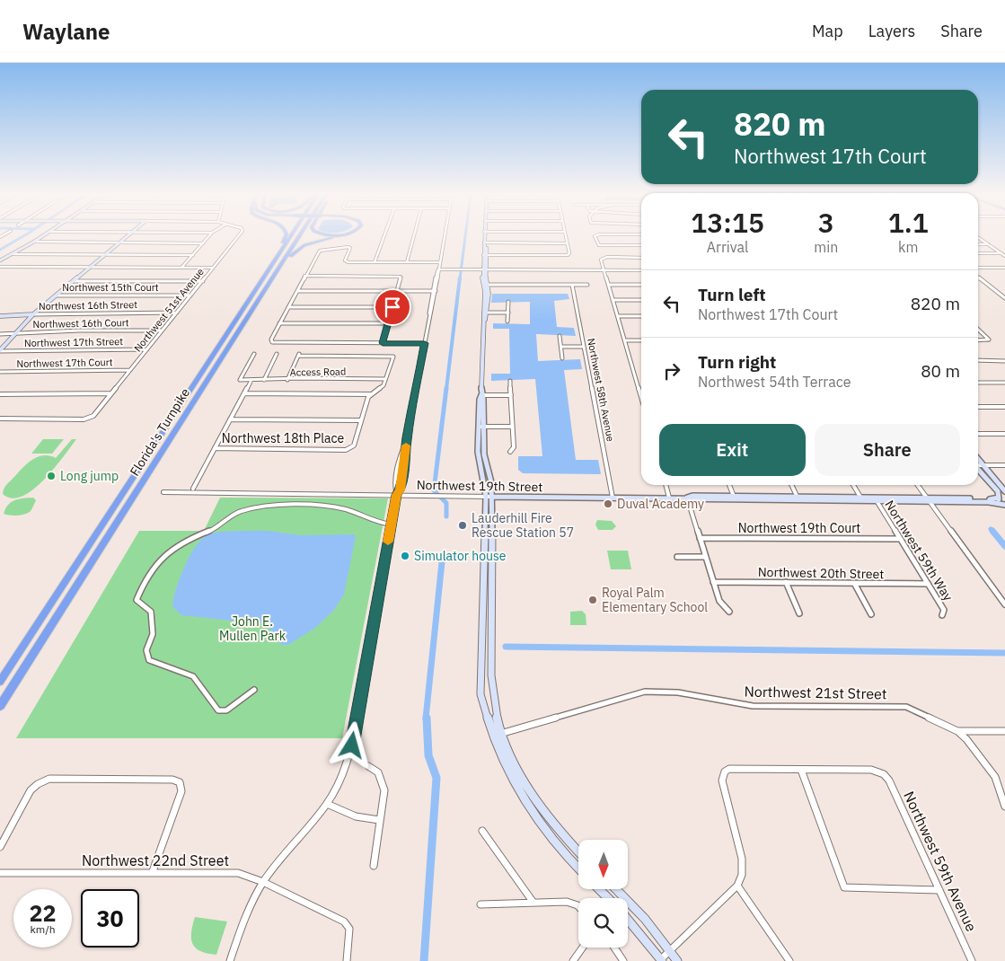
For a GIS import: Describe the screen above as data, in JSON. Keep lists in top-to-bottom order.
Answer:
{
  "streets": {
    "highway": ["Florida's Turnpike"],
    "street": [
      "Northwest 15th Court",
      "Northwest 16th Street",
      "Northwest 51st Avenue",
      "Northwest 16th Court",
      "Northwest 17th Street",
      "Northwest 17th Court",
      "Access Road",
      "Northwest 58th Avenue",
      "Northwest 18th Place",
      "Northwest 19th Street",
      "Northwest 19th Court",
      "Northwest 59th Way",
      "Northwest 20th Street",
      "Northwest 21st Street",
      "Northwest 22nd Street",
      "Northwest 59th Avenue"
    ]
  },
  "crossings": [
    ["Northwest 15th Court", "Northwest 51st Avenue"],
    ["Northwest 16th Street", "Northwest 51st Avenue"],
    ["Northwest 51st Avenue", "Northwest 16th Court"],
    ["Northwest 51st Avenue", "Northwest 17th Street"],
    ["Northwest 51st Avenue", "Northwest 17th Court"],
    ["Northwest 58th Avenue", "Northwest 19th Street"],
    ["Northwest 19th Street", "Northwest 59th Way"],
    ["Northwest 19th Court", "Northwest 59th Way"],
    ["Northwest 59th Way", "Northwest 20th Street"]
  ],
  "parks": ["John E. Mullen Park"],
  "places": [
    "Long jump",
    "Duval Academy",
    "Lauderhill Fire Rescue Station 57",
    "Simulator house",
    "Royal Palm Elementary School"
  ],
  "north": "bottom",
  "page": {
    "header": "Waylane",
    "nav": ["Map", "Layers", "Share"],
    "turn": ["820 m", "Northwest 17th Court"],
    "eta": [
      "13:15",
      "Arrival",
      "3",
      "min",
      "1.1",
      "km"
    ],
    "list": [
      {
        "name": "Turn left",
        "note": "Northwest 17th Court",
        "value": "820 m"
      },
      {
        "name": "Turn right",
        "note": "Northwest 54th Terrace",
        "value": "80 m"
      }
    ],
    "buttons": ["Exit", "Share"],
    "speed": "22 km/h",
    "limit": "30"
  }
}
